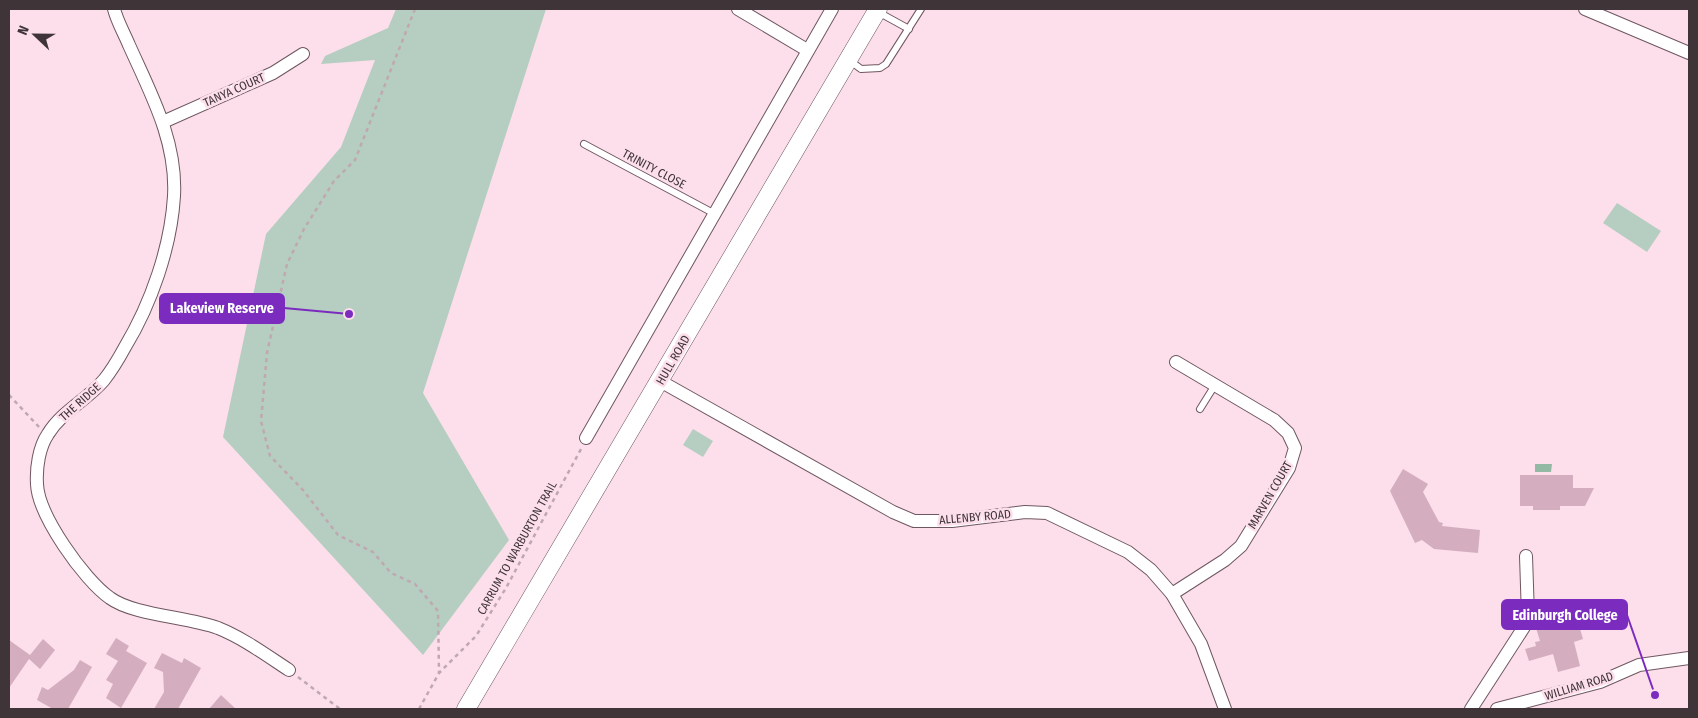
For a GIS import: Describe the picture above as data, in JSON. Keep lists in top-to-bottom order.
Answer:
{
  "streets": {
    "main road": ["HULL ROAD"],
    "street": [
      "TANYA COURT",
      "THE RIDGE",
      "MARVEN COURT",
      "ALLENBY ROAD",
      "WILLIAM ROAD"
    ],
    "lane": ["TRINITY CLOSE"],
    "path": ["CARRUM TO WARBURTON TRAIL"]
  },
  "crossings": [
    ["TANYA COURT", "THE RIDGE"],
    ["HULL ROAD", "ALLENBY ROAD"],
    ["MARVEN COURT", "ALLENBY ROAD"]
  ],
  "places": ["Lakeview Reserve", "Edinburgh College"],
  "north": "left"
}
